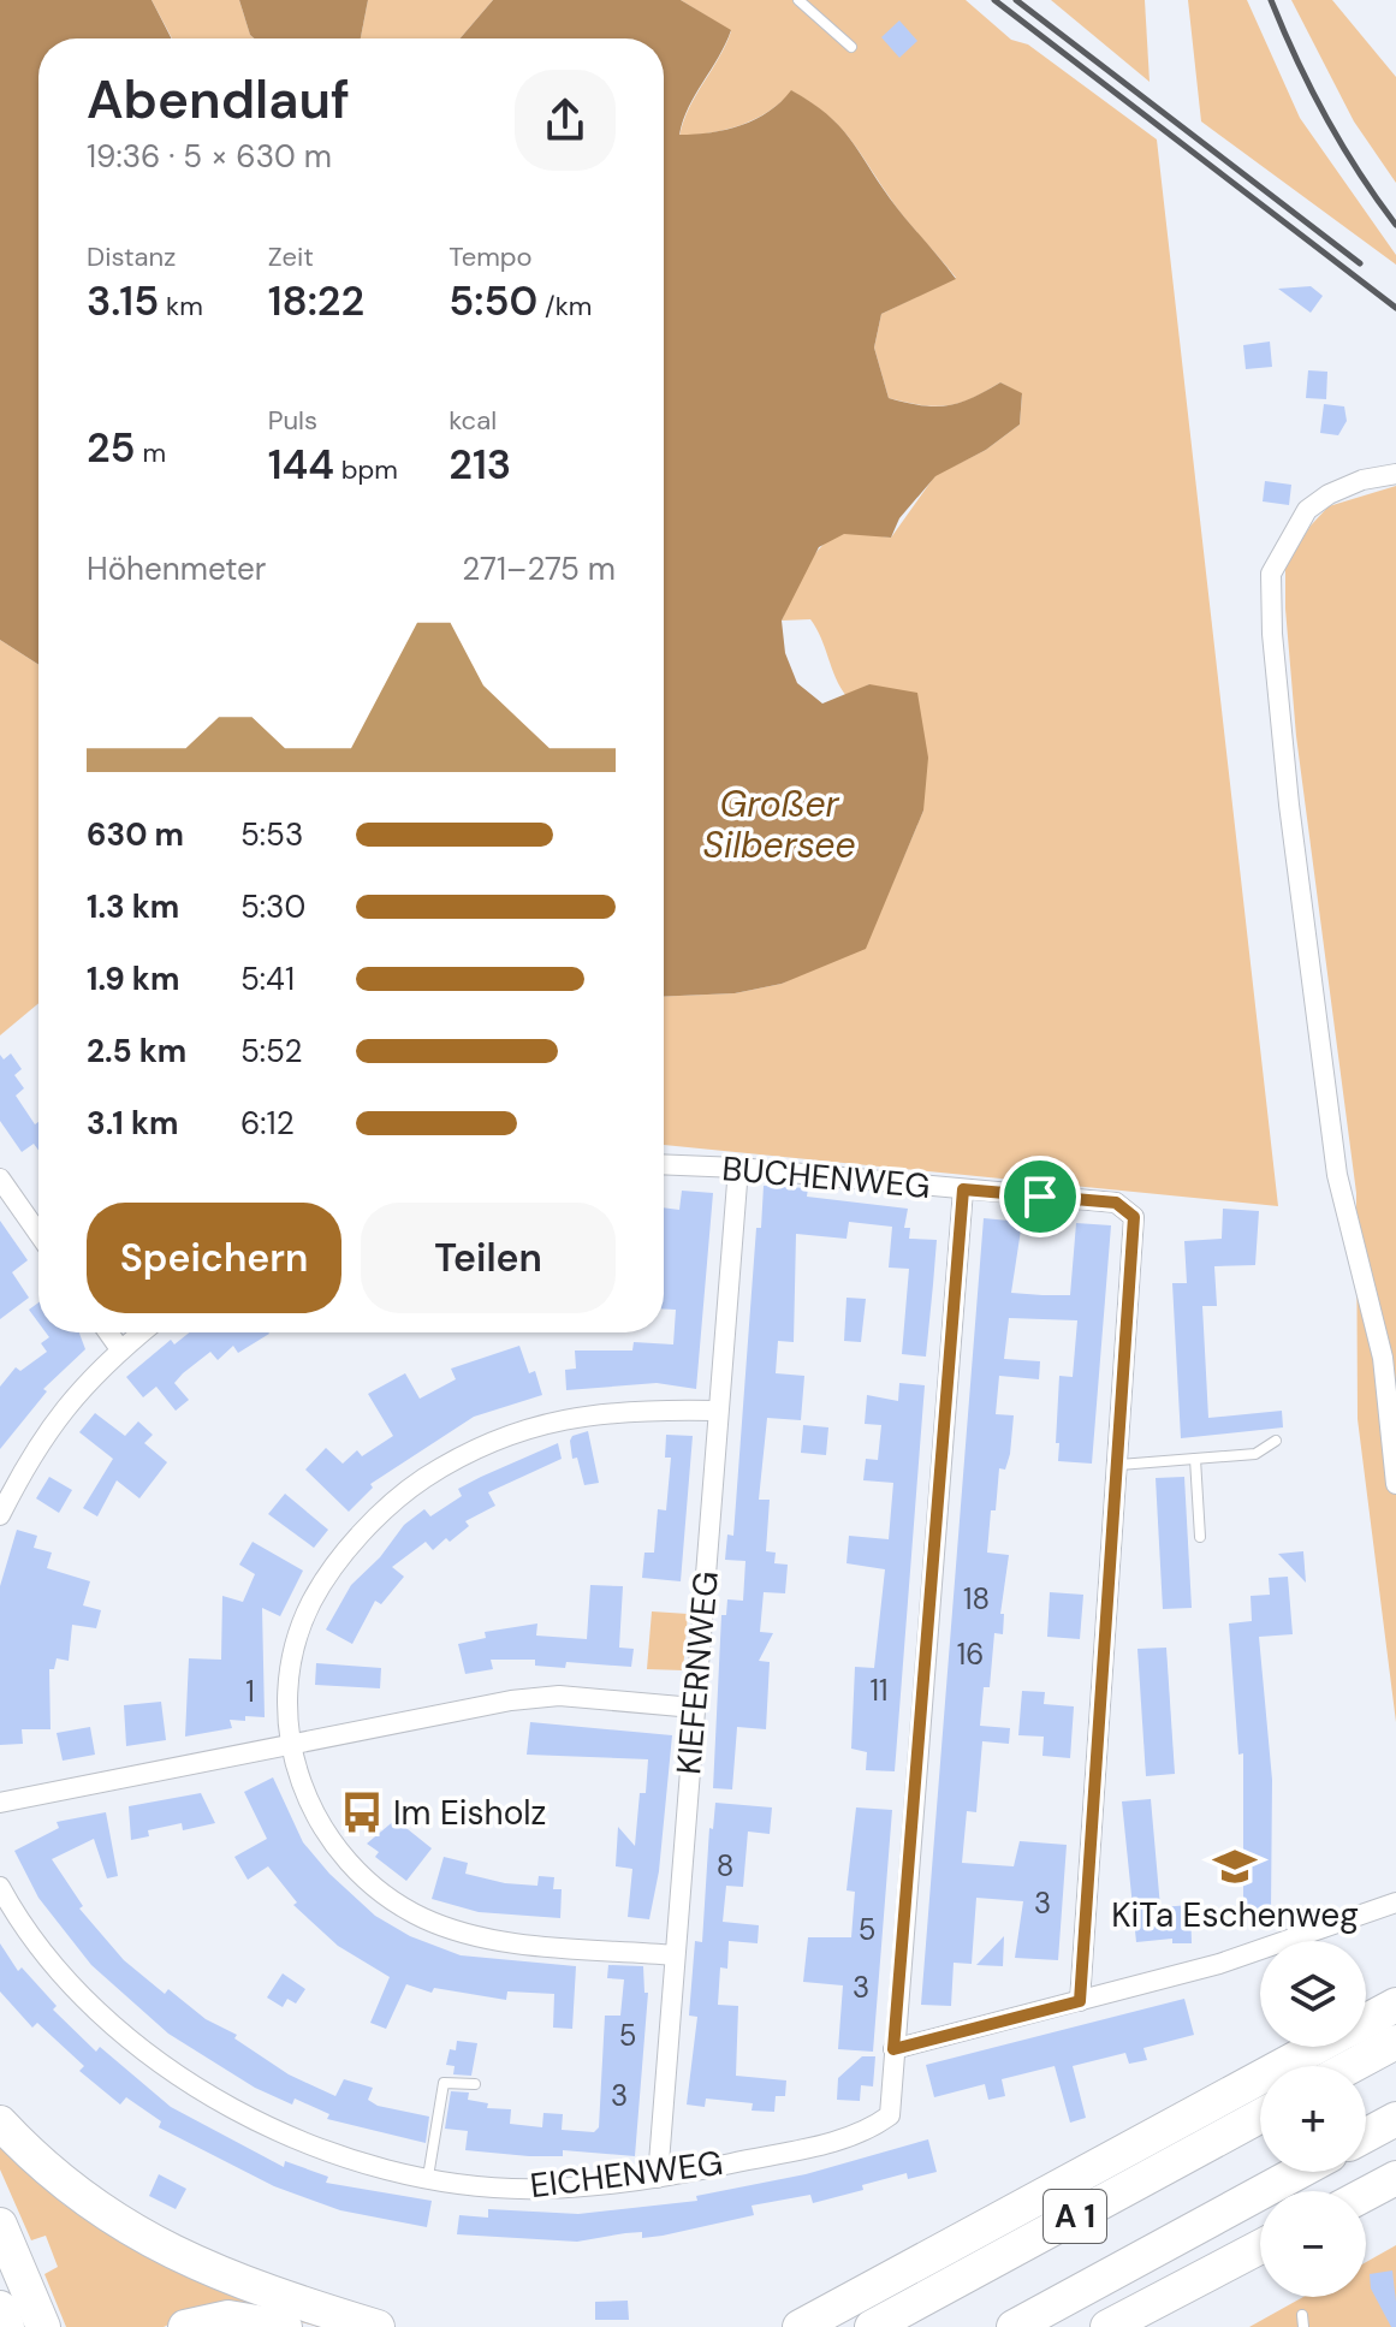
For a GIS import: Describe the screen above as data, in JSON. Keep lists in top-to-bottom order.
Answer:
{
  "streets": {
    "highway": ["A 1"],
    "street": ["BUCHENWEG", "KIEFERNWEG", "EICHENWEG"]
  },
  "crossings": [
    ["BUCHENWEG", "KIEFERNWEG"],
    ["KIEFERNWEG", "EICHENWEG"]
  ],
  "water": ["Großer Silbersee"],
  "places": {
    "bus stop": ["Im Eisholz"],
    "school or university": ["KiTa Eschenweg"]
  },
  "house_numbers": [
    "18",
    "16",
    "11",
    "1",
    "8",
    "3",
    "5",
    "3",
    "5",
    "3"
  ],
  "page": {
    "heading": ["Abendlauf", "19:36 · 5 × 630 m"],
    "stats": [
      ["Distanz", "3.15 km"],
      ["Zeit", "18:22"],
      ["Tempo", "5:50 /km"],
      ["25 m"],
      ["Puls", "144 bpm"],
      ["kcal", "213"]
    ],
    "chart": ["Höhenmeter", "271–275 m"],
    "list": [
      {
        "name": "630 m",
        "note": "5:53"
      },
      {
        "name": "1.3 km",
        "note": "5:30"
      },
      {
        "name": "1.9 km",
        "note": "5:41"
      },
      {
        "name": "2.5 km",
        "note": "5:52"
      },
      {
        "name": "3.1 km",
        "note": "6:12"
      }
    ],
    "buttons": ["Speichern", "Teilen"],
    "map_buttons": ["+", "−"]
  }
}
